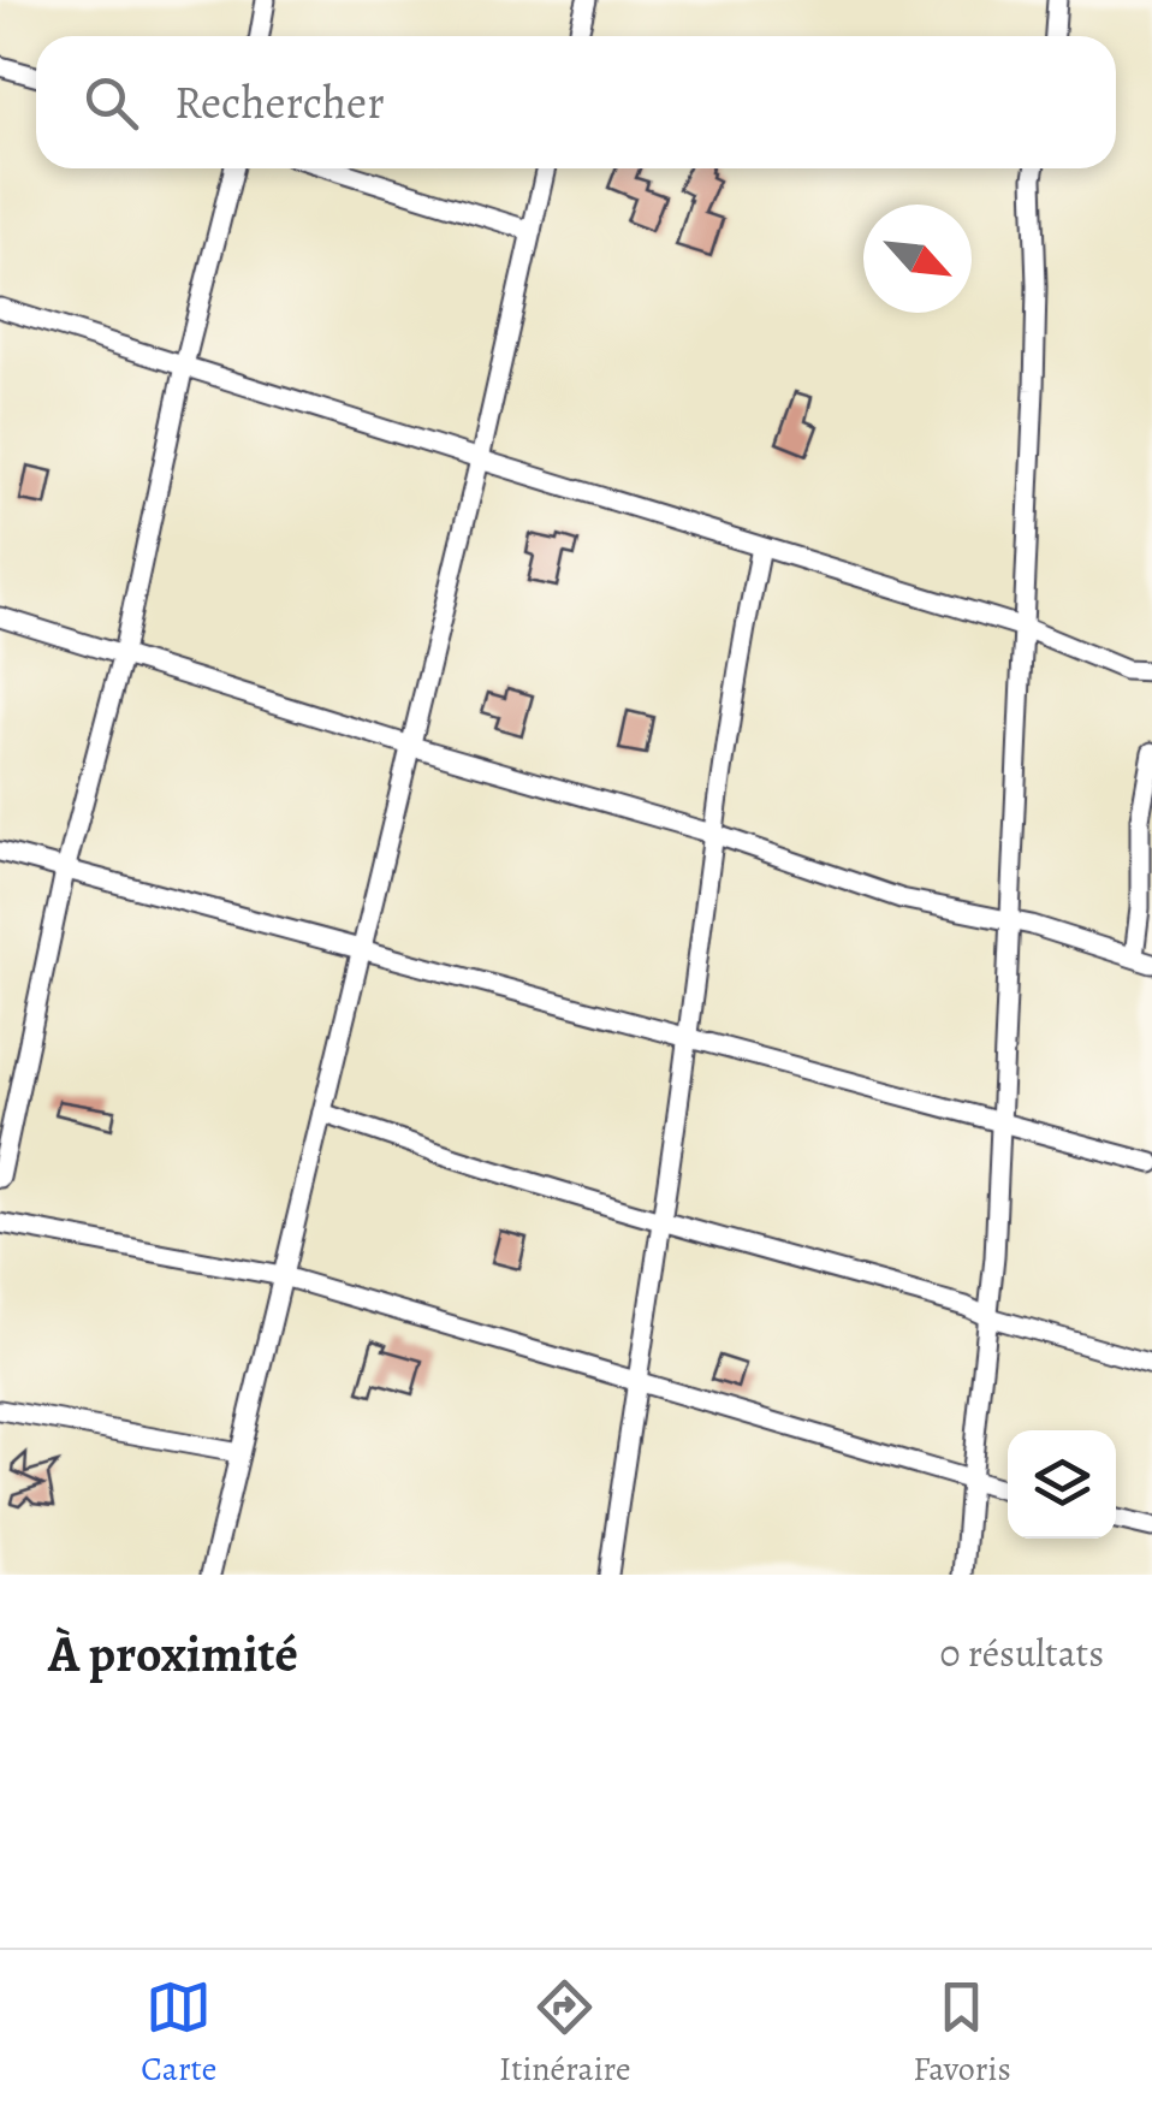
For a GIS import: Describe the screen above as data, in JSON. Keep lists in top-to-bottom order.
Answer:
{
  "north": "bottom right",
  "page": {
    "search": "Rechercher",
    "heading": ["À proximité", "0 résultats"],
    "nav": ["Carte", "Itinéraire", "Favoris"]
  }
}
